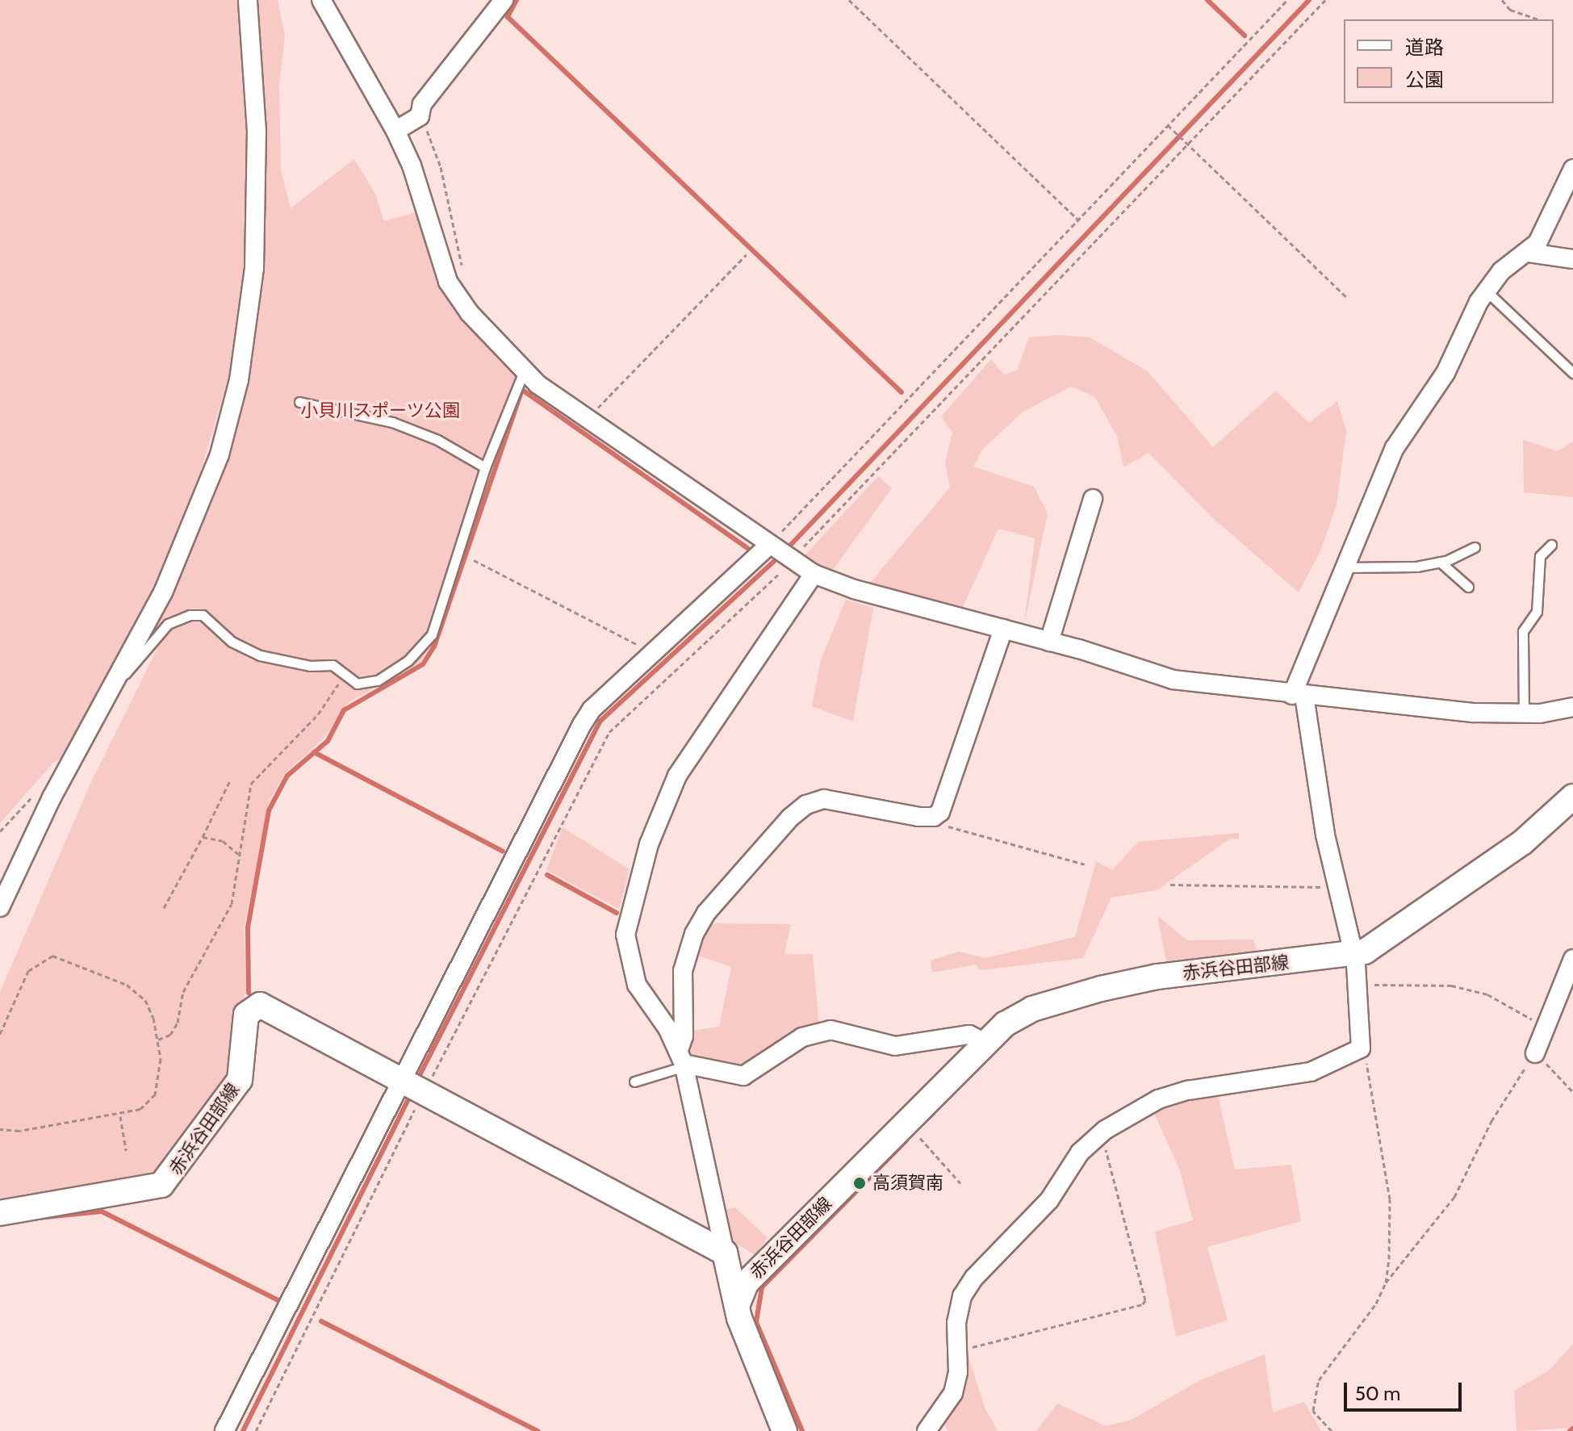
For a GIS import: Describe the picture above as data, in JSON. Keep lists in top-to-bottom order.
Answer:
{
  "streets": {
    "main road": ["赤浜谷田部線"]
  },
  "parks": ["小貝川スポーツ公園"],
  "places": ["高須賀南"],
  "legend": ["道路", "公園"],
  "scale_bar": "50 m"
}
